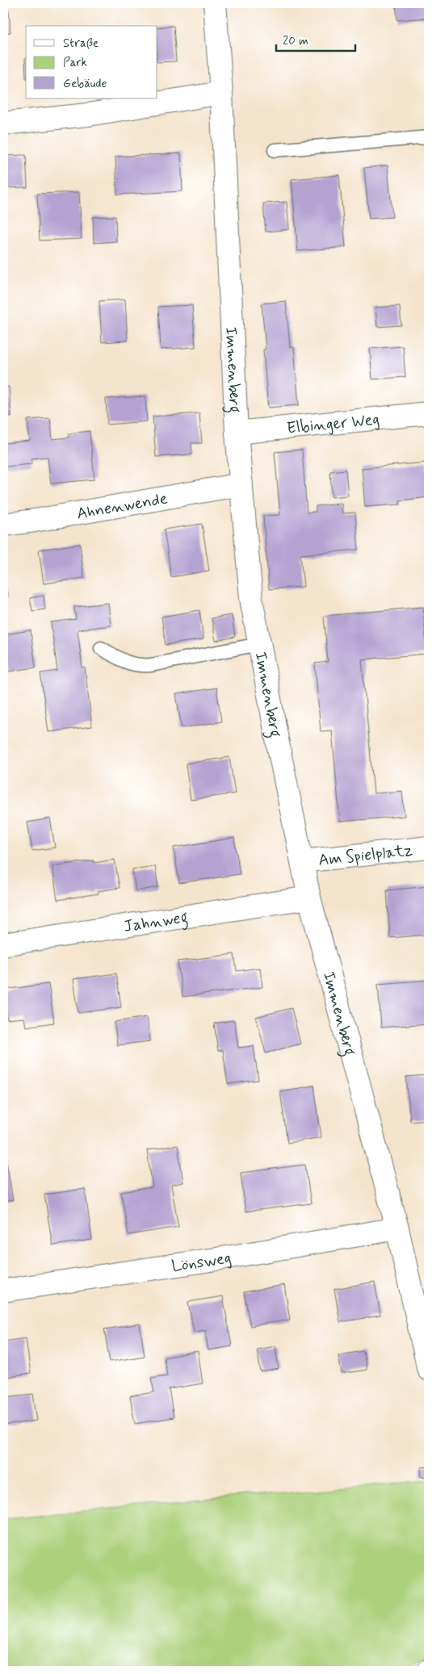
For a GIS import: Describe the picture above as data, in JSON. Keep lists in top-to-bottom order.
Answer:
{
  "streets": {
    "street": [
      "Immenberg",
      "Elbinger Weg",
      "Ahnenwende",
      "Am Spielplatz",
      "Jahnweg",
      "Lönsweg"
    ]
  },
  "crossings": [
    ["Immenberg", "Elbinger Weg"],
    ["Immenberg", "Ahnenwende"],
    ["Immenberg", "Am Spielplatz"],
    ["Immenberg", "Jahnweg"],
    ["Immenberg", "Lönsweg"]
  ],
  "legend": ["Straße", "Park", "Gebäude"],
  "scale_bar": "20 m"
}
